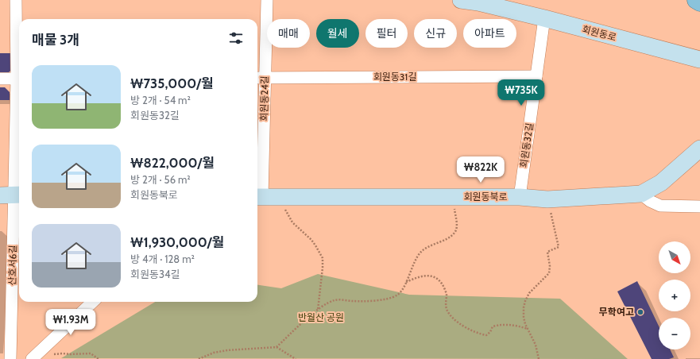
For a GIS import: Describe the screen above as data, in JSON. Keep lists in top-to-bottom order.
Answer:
{
  "streets": {
    "main road": ["회원동로", "회원동북로"],
    "street": [
      "회원동31길",
      "회원동24길",
      "회원동32길",
      "산호서6길"
    ]
  },
  "crossings": [
    ["회원동로", "회원동32길"],
    ["회원동31길", "회원동24길"],
    ["회원동31길", "회원동32길"],
    ["회원동24길", "회원동북로"],
    ["회원동32길", "회원동북로"]
  ],
  "parks": ["반월산 공원"],
  "places": ["무학여고"],
  "north": "bottom right",
  "page": {
    "chip": [
      "매매",
      "월세",
      "필터",
      "신규",
      "아파트"
    ],
    "heading": "매물 3개",
    "list": [
      {
        "name": "₩735,000/월",
        "note": "방 2개 · 54 m² · 회원동32길"
      },
      {
        "name": "₩822,000/월",
        "note": "방 2개 · 56 m² · 회원동북로"
      },
      {
        "name": "₩1,930,000/월",
        "note": "방 4개 · 128 m² · 회원동34길"
      }
    ],
    "price": ["₩735K", "₩822K", "₩1.93M"],
    "map_buttons": ["+", "−"]
  }
}
